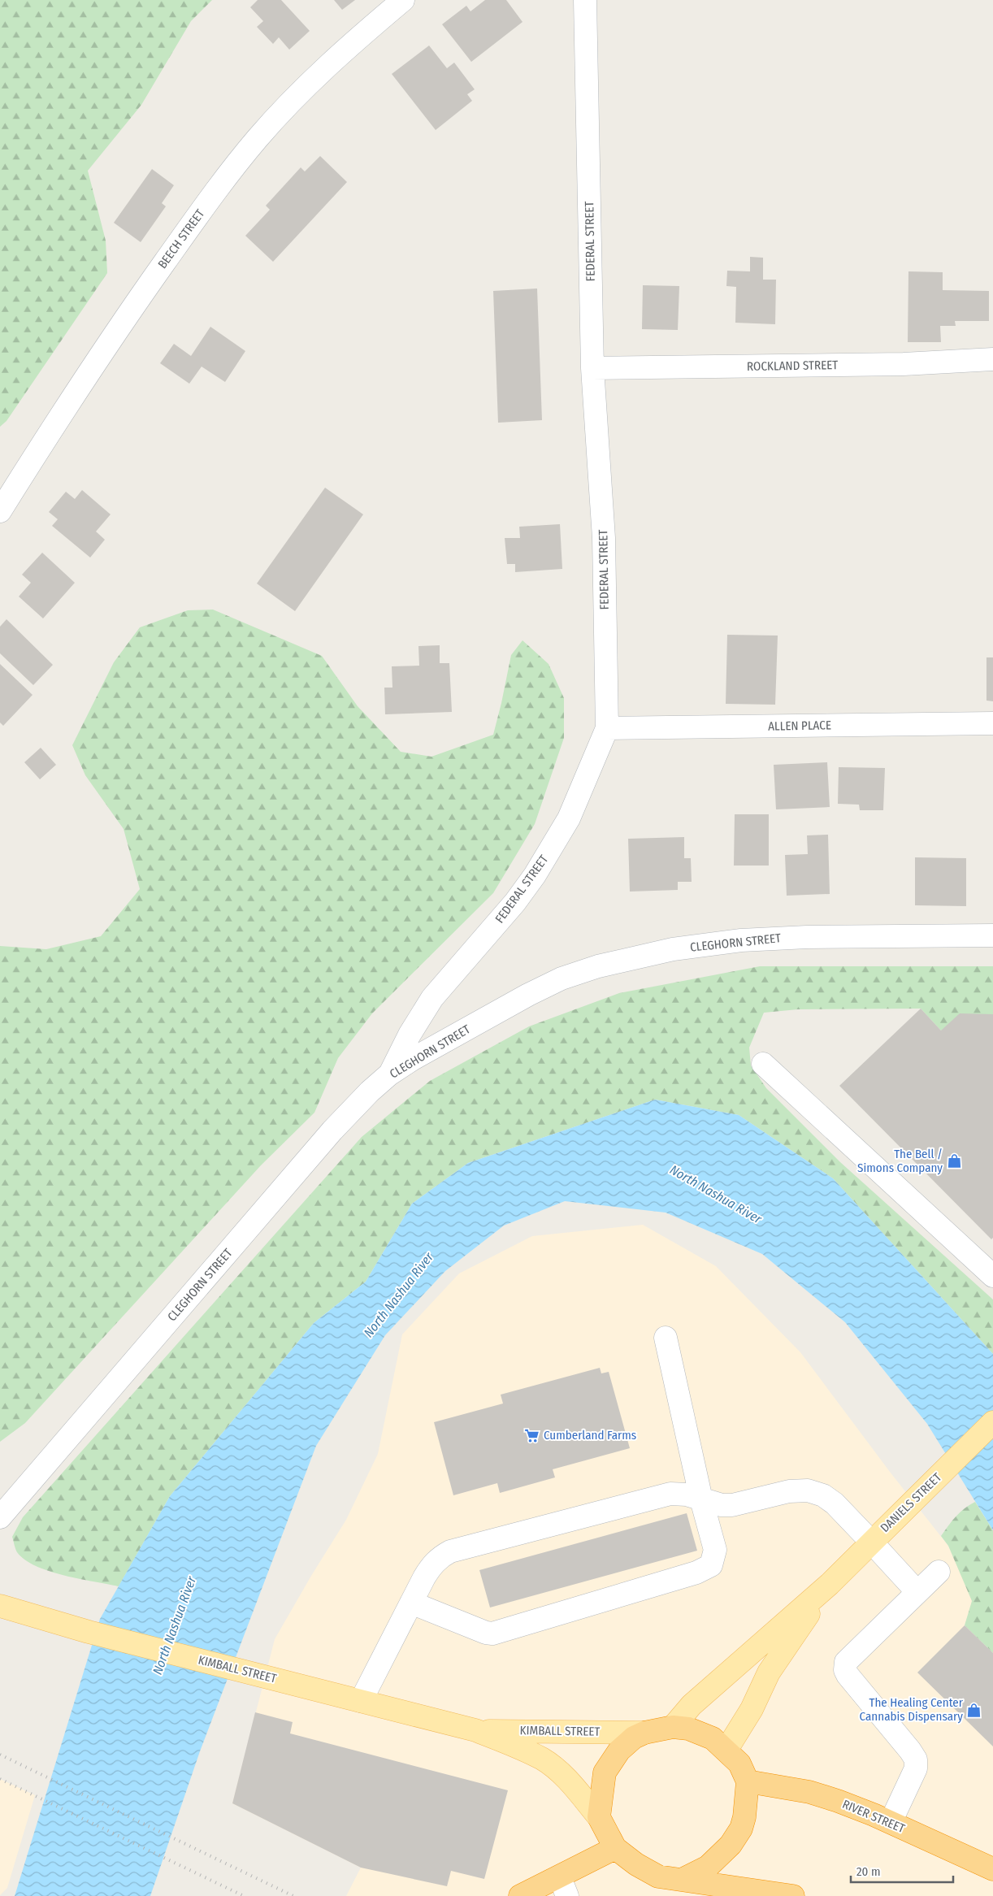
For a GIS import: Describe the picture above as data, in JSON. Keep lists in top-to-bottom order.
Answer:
{
  "streets": {
    "highway": ["RIVER STREET"],
    "main road": ["DANIELS STREET", "KIMBALL STREET"],
    "street": [
      "BEECH STREET",
      "FEDERAL STREET",
      "ROCKLAND STREET",
      "ALLEN PLACE",
      "CLEGHORN STREET"
    ]
  },
  "crossings": [
    ["FEDERAL STREET", "ROCKLAND STREET"],
    ["FEDERAL STREET", "ALLEN PLACE"],
    ["FEDERAL STREET", "CLEGHORN STREET"]
  ],
  "water": ["North Nashua River"],
  "places": {
    "shop": ["The Bell / Simons Company", "The Healing Center Cannabis Dispensary"],
    "supermarket": ["Cumberland Farms"]
  },
  "scale_bar": "20 m"
}
